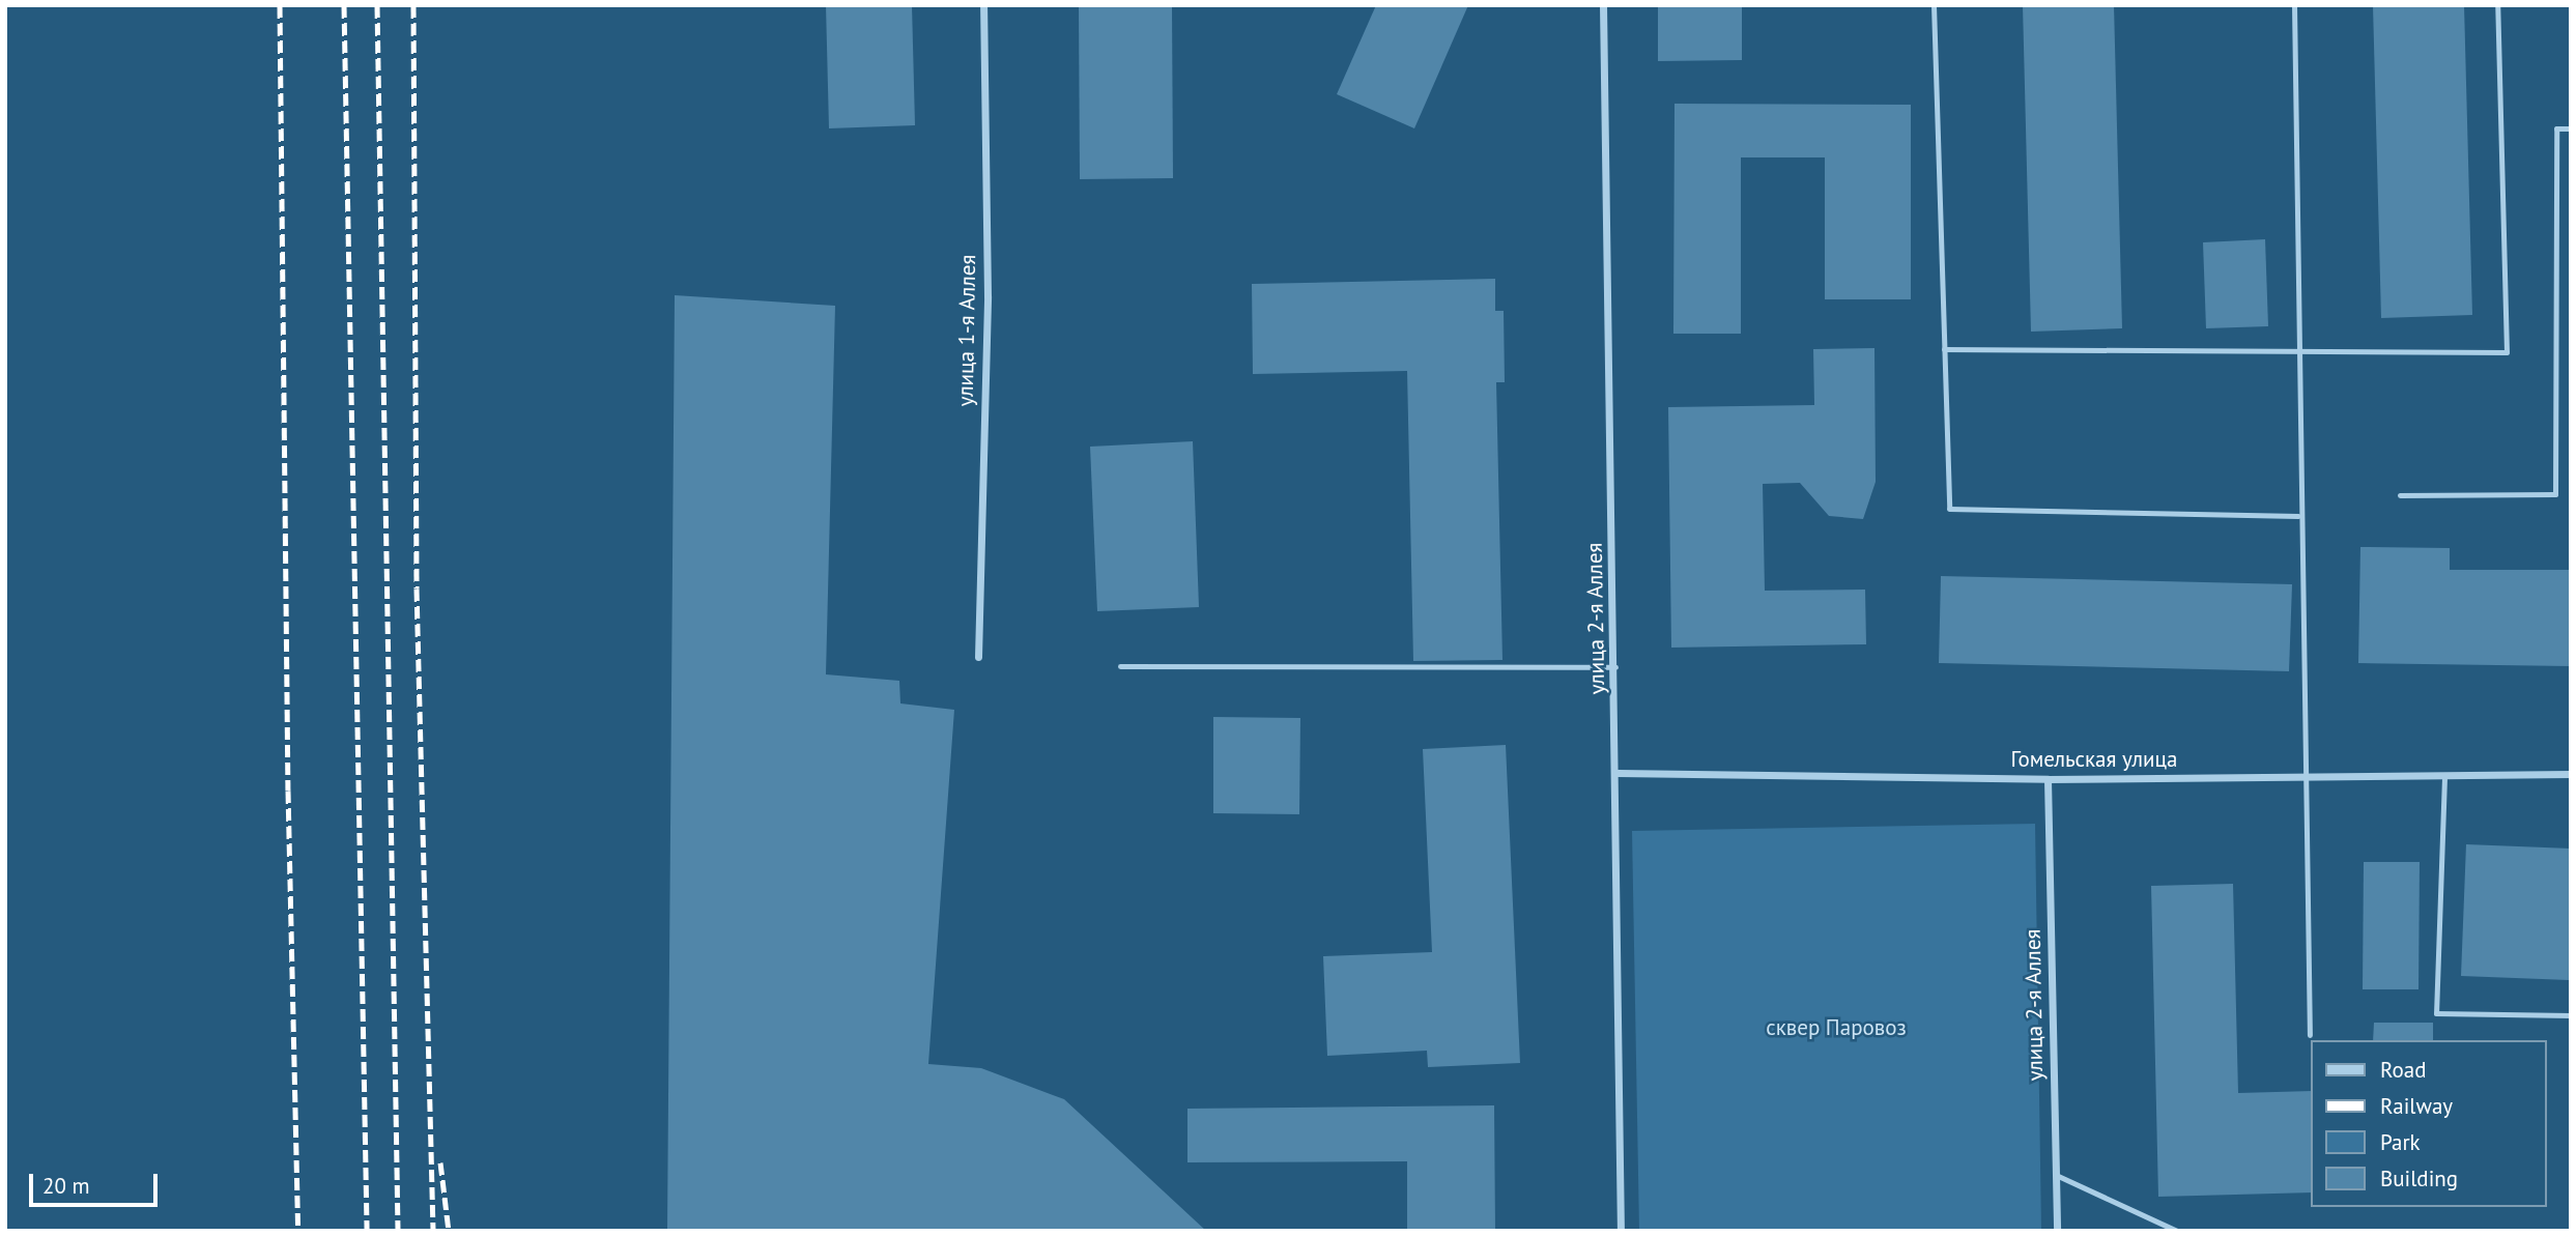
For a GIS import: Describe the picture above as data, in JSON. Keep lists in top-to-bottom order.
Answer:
{
  "streets": {
    "street": ["улица 1-я Аллея", "улица 2-я Аллея", "Гомельская улица"]
  },
  "crossings": [
    ["улица 2-я Аллея", "Гомельская улица"]
  ],
  "parks": ["сквер Паровоз"],
  "legend": [
    "Road",
    "Railway",
    "Park",
    "Building"
  ],
  "scale_bar": "20 m"
}
